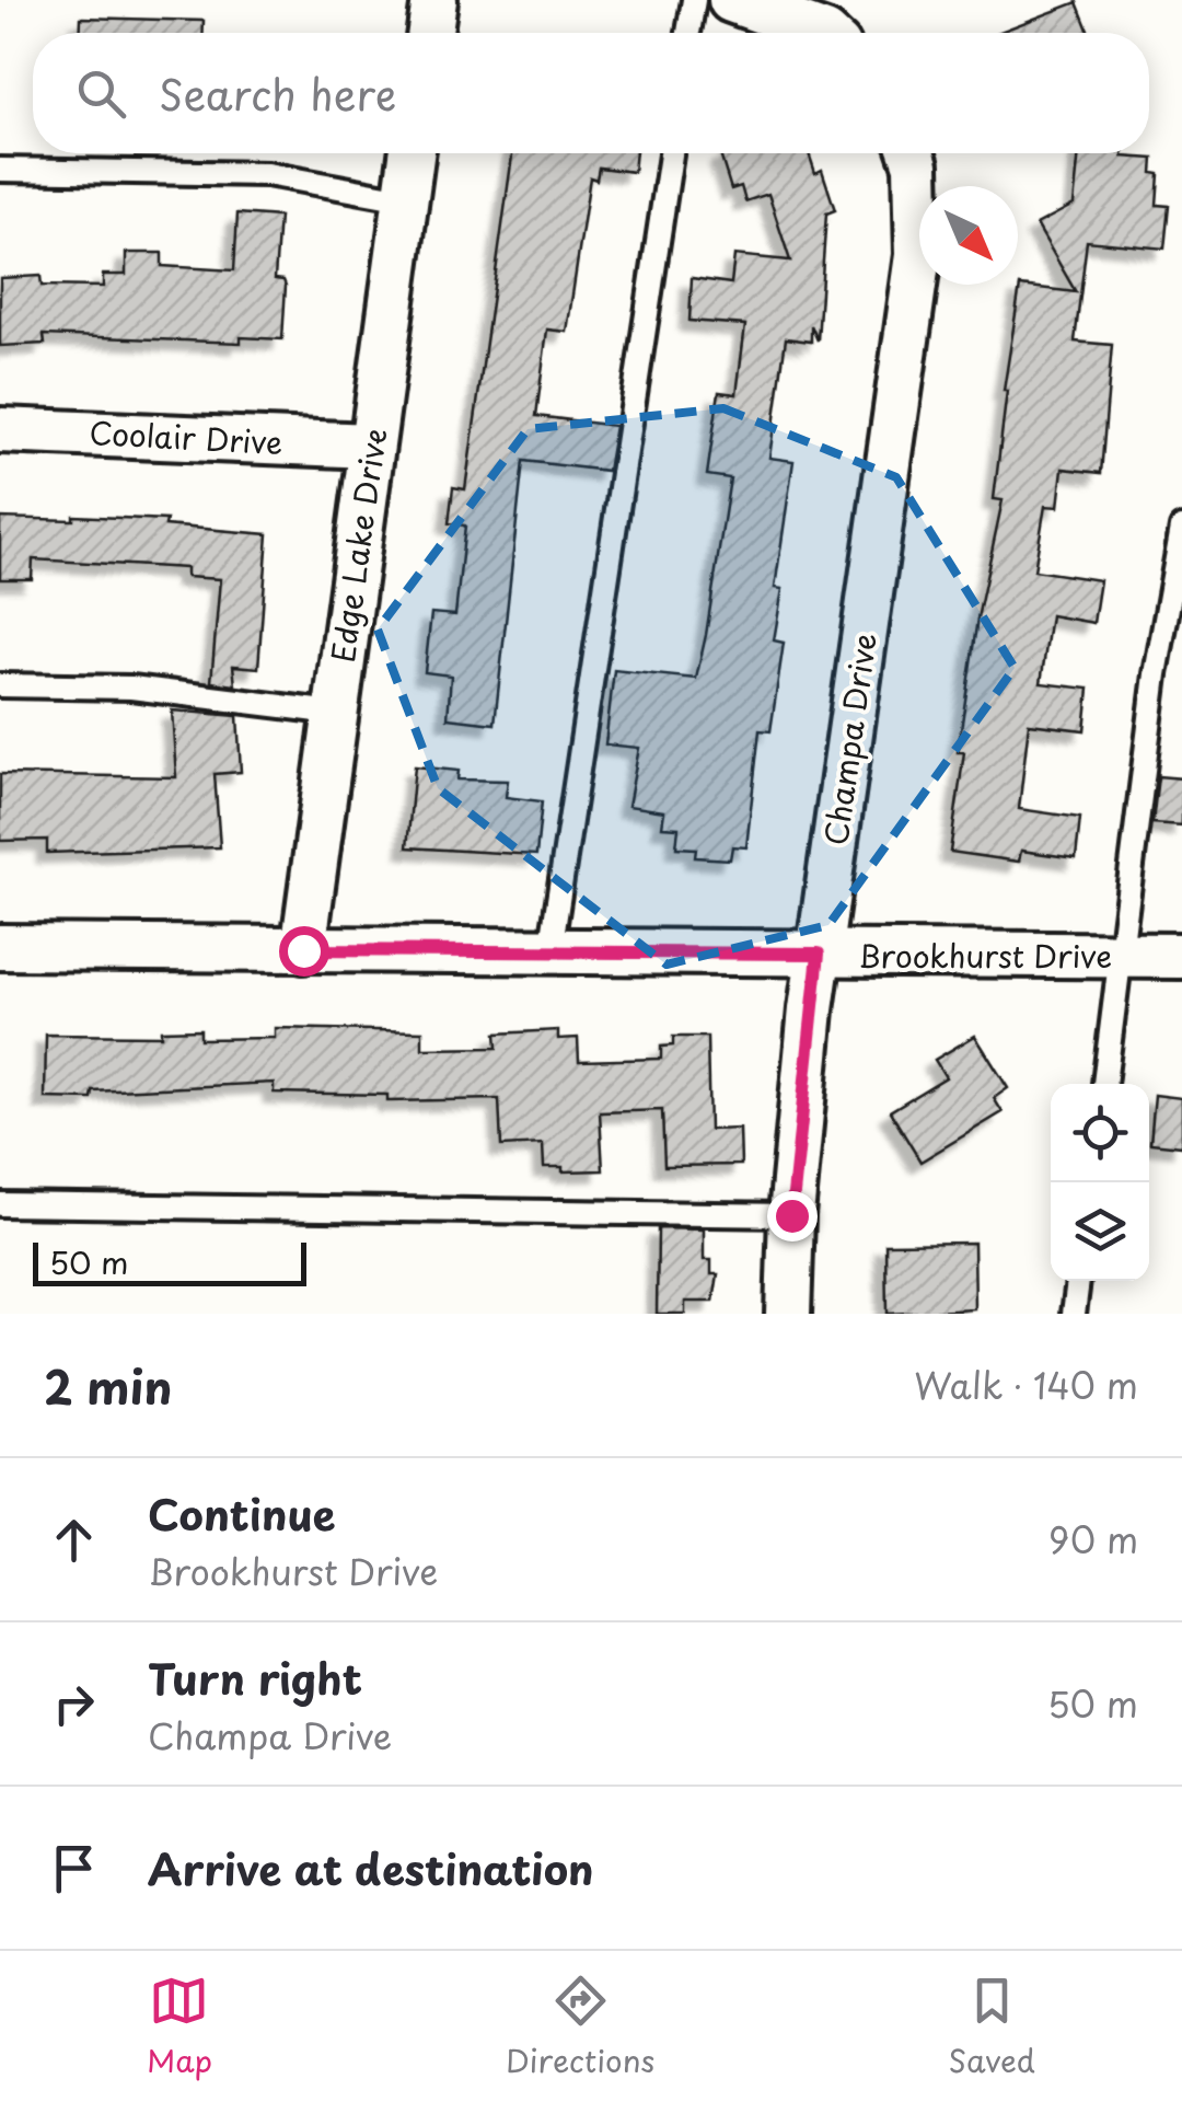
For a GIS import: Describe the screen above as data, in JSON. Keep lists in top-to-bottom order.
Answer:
{
  "streets": {
    "street": [
      "Coolair Drive",
      "Edge Lake Drive",
      "Champa Drive",
      "Brookhurst Drive"
    ]
  },
  "crossings": [
    ["Coolair Drive", "Edge Lake Drive"],
    ["Edge Lake Drive", "Brookhurst Drive"],
    ["Champa Drive", "Brookhurst Drive"]
  ],
  "scale_bar": "50 m",
  "north": "bottom right",
  "page": {
    "search": "Search here",
    "scale": "50 m",
    "heading": ["2 min", "Walk · 140 m"],
    "list": [
      ["Continue", "Brookhurst Drive", "90 m"],
      ["Turn right", "Champa Drive", "50 m"],
      "Arrive at destination"
    ],
    "nav": ["Map", "Directions", "Saved"]
  }
}
